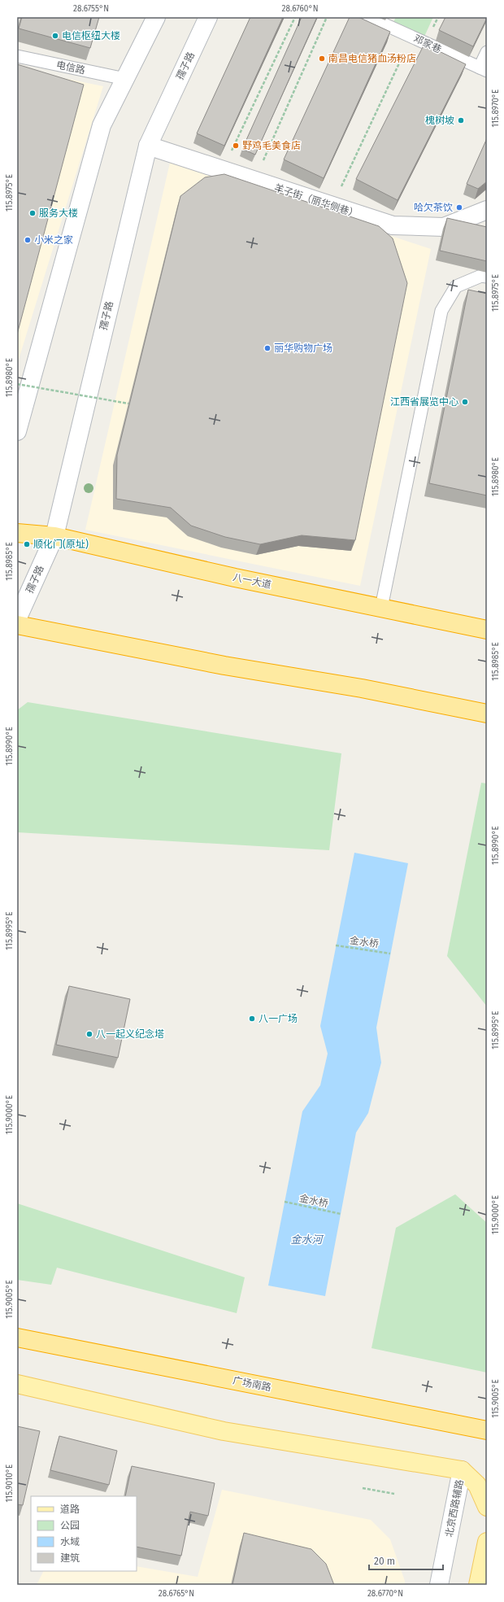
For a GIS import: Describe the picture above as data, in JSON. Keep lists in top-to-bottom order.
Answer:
{
  "streets": {
    "highway": ["八一大道", "广场南路"],
    "main road": ["孺子路", "羊子街（丽华侧巷）", "北京西路辅路"],
    "lane": ["邓家巷", "电信路"],
    "path": ["金水桥"]
  },
  "crossings": [
    ["孺子路", "羊子街（丽华侧巷）"],
    ["孺子路", "八一大道"]
  ],
  "water": ["金水河"],
  "places": [
    "电信枢纽大楼",
    "南昌电信猪血汤粉店",
    "槐树坡",
    "野鸡毛美食店",
    "哈欠茶饮",
    "服务大楼",
    "小米之家",
    "丽华购物广场",
    "江西省展览中心",
    "顺化门(原址)",
    "八一广场",
    "八一起义纪念塔"
  ],
  "legend": [
    "道路",
    "公园",
    "水域",
    "建筑"
  ],
  "scale_bar": "20 m",
  "coordinates": [
    "28.6755°N",
    "28.6760°N",
    "115.8970°E",
    "115.8975°E",
    "115.8980°E",
    "115.8985°E",
    "115.8990°E",
    "115.8995°E",
    "115.9000°E",
    "115.9005°E",
    "115.9010°E",
    "28.6765°N",
    "28.6770°N"
  ]
}
